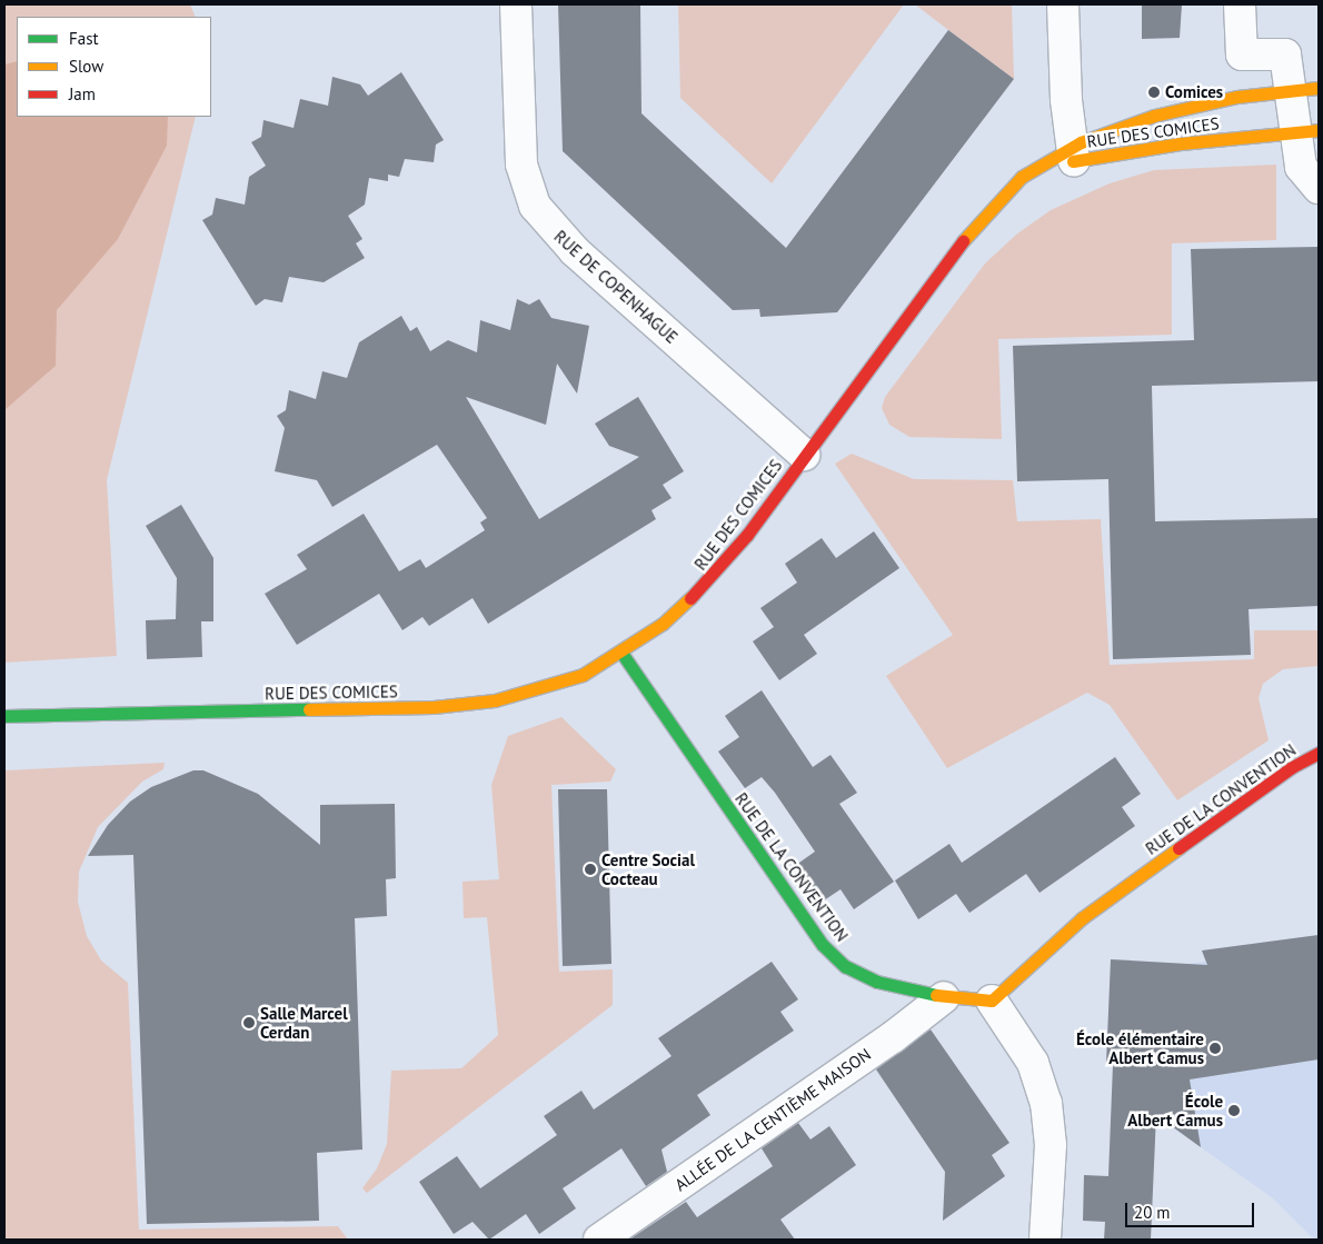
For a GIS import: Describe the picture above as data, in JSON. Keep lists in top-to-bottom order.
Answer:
{
  "streets": {
    "street": [
      "RUE DES COMICES",
      "RUE DE COPENHAGUE",
      "RUE DE LA CONVENTION",
      "ALLÉE DE LA CENTIÈME MAISON"
    ]
  },
  "crossings": [
    ["RUE DES COMICES", "RUE DE COPENHAGUE"],
    ["RUE DES COMICES", "RUE DE LA CONVENTION"],
    ["RUE DE LA CONVENTION", "ALLÉE DE LA CENTIÈME MAISON"]
  ],
  "places": [
    "Comices",
    "Centre Social Cocteau",
    "Salle Marcel Cerdan",
    "École élémentaire Albert Camus",
    "École Albert Camus"
  ],
  "legend": ["Fast", "Slow", "Jam"],
  "scale_bar": "20 m"
}
